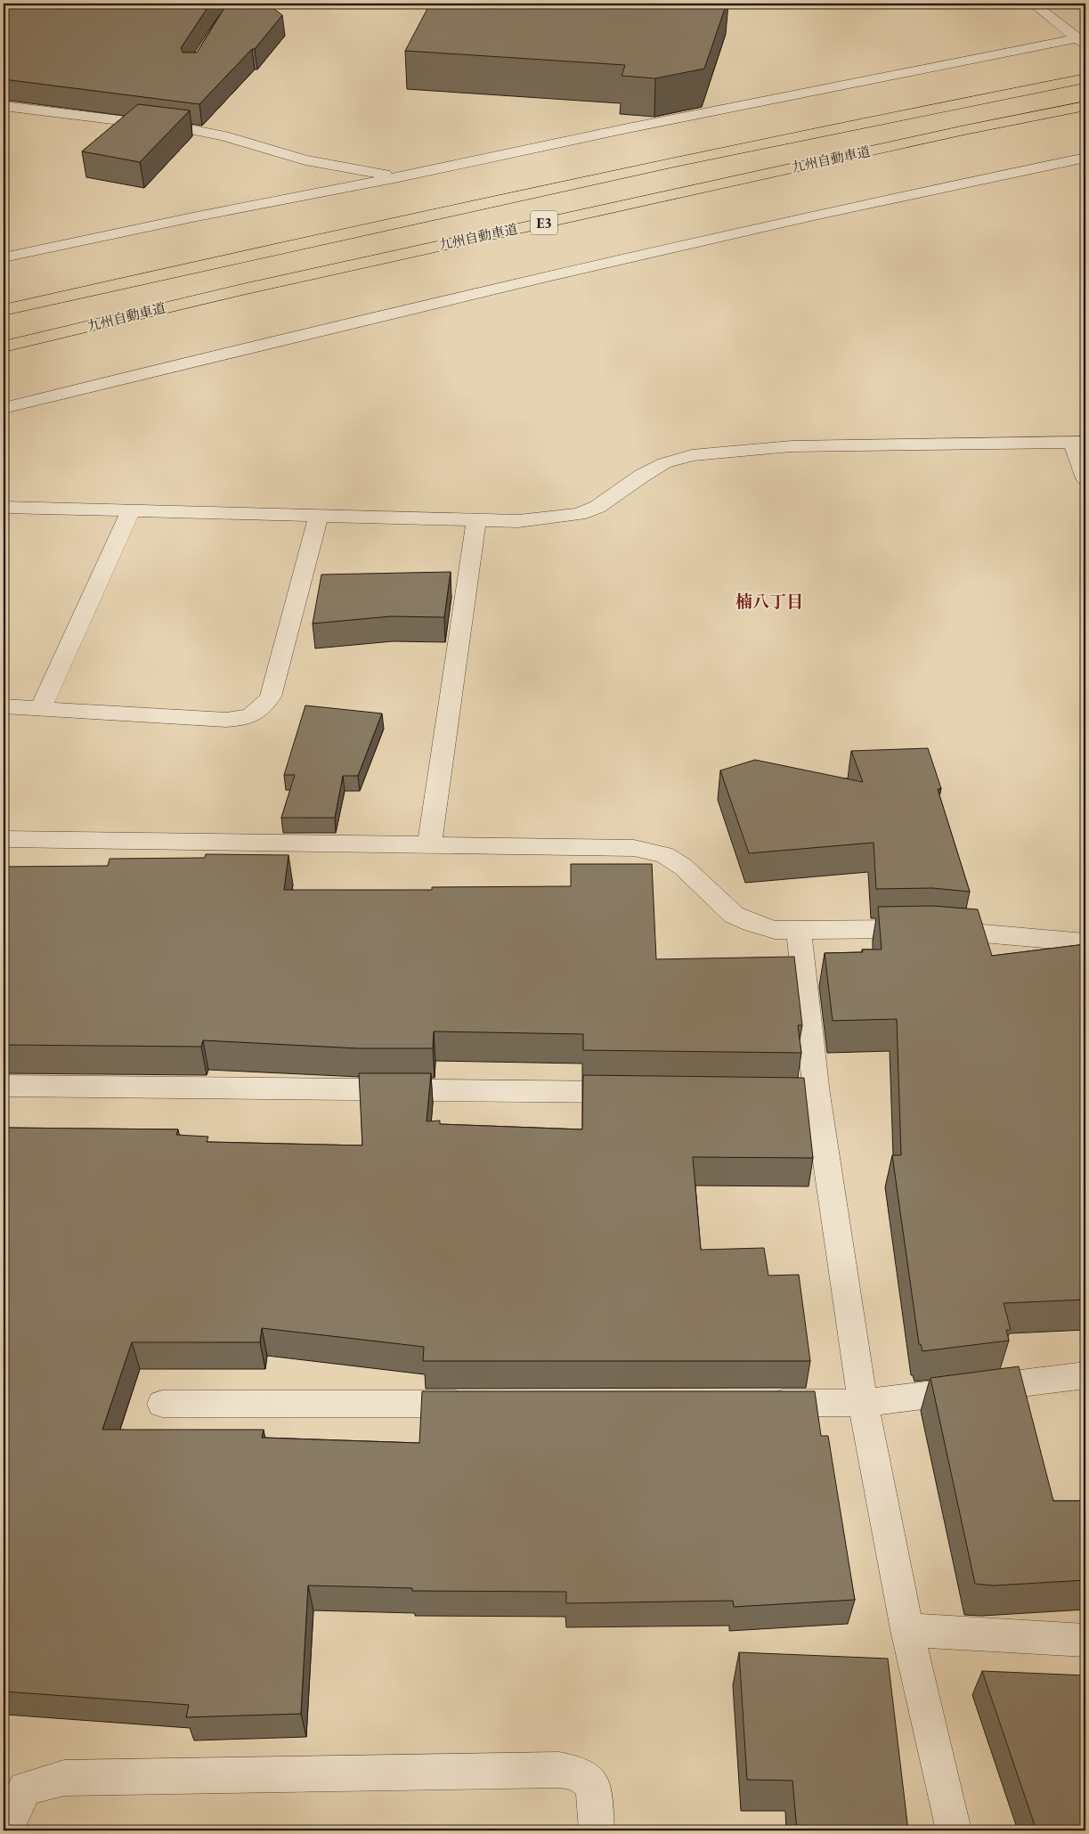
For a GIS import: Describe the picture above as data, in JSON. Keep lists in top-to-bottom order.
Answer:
{
  "streets": {
    "highway": ["九州自動車道", "E3"]
  },
  "districts": ["楠八丁目"]
}
